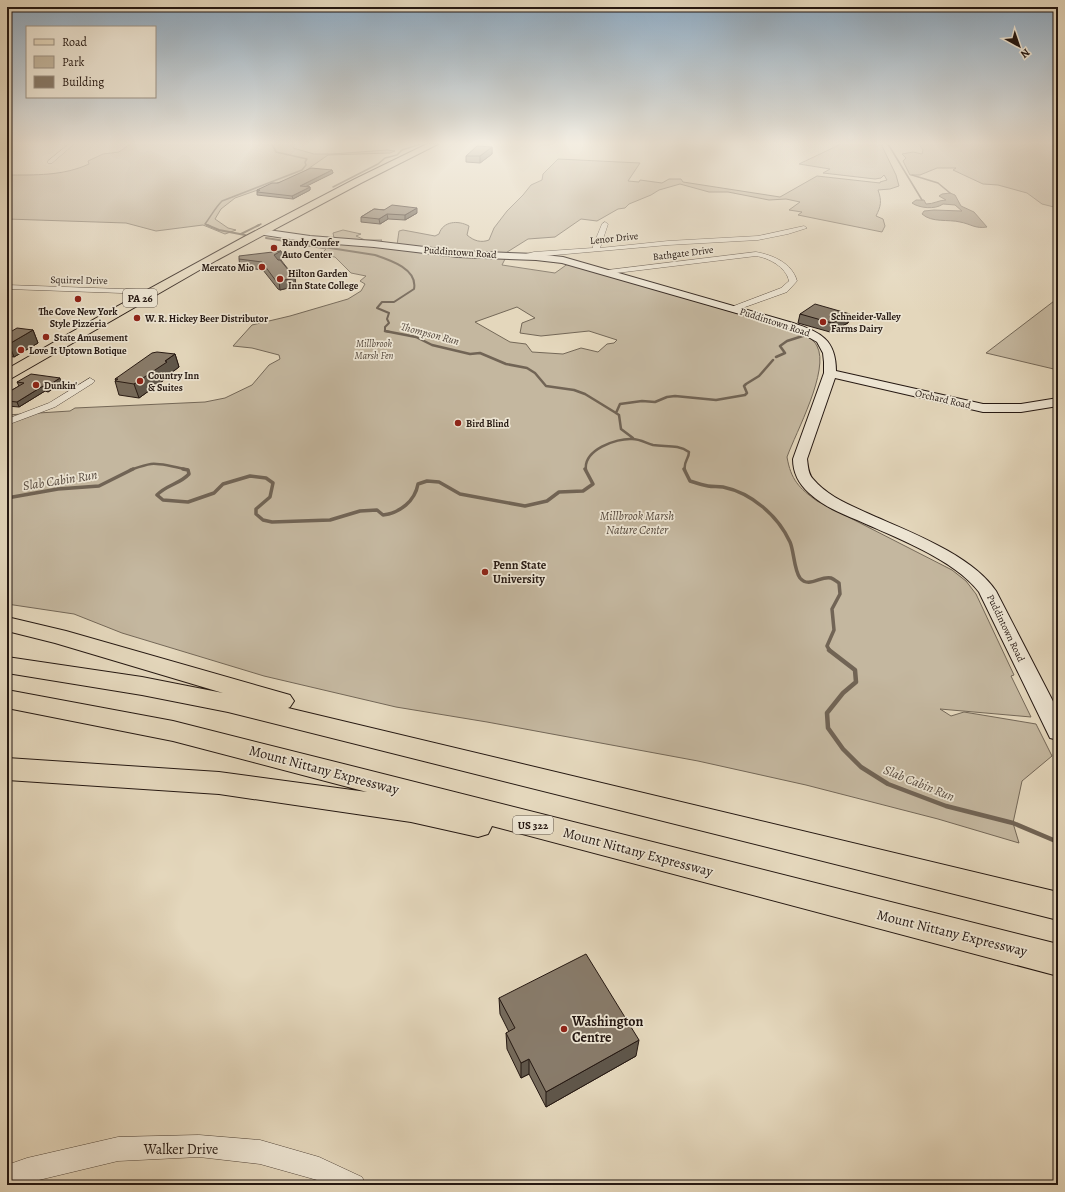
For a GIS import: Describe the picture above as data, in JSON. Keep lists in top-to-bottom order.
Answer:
{
  "streets": {
    "highway": ["Mount Nittany Expressway", "US 322"],
    "main road": ["PA 26"],
    "street": [
      "Lenor Drive",
      "Puddintown Road",
      "Bathgate Drive",
      "Squirrel Drive",
      "Orchard Road",
      "Walker Drive"
    ]
  },
  "crossings": [
    ["Lenor Drive", "Puddintown Road"],
    ["Puddintown Road", "Bathgate Drive"],
    ["Puddintown Road", "PA 26"],
    ["Puddintown Road", "Orchard Road"],
    ["Squirrel Drive", "PA 26"]
  ],
  "water": ["Thompson Run", "Slab Cabin Run"],
  "parks": ["Millbrook Marsh Fen", "Millbrook Marsh Nature Center"],
  "places": [
    "Randy Confer Auto Center",
    "Mercato Mio",
    "Hilton Garden Inn State College",
    "The Cove New York Style Pizzeria",
    "W. R. Hickey Beer Distributor",
    "Schneider-Valley Farms Dairy",
    "State Amusement",
    "Love It Uptown Botique",
    "Country Inn & Suites",
    "Dunkin'",
    "Bird Blind",
    "Penn State University",
    "Washington Centre"
  ],
  "legend": ["Road", "Park", "Building"],
  "north": "bottom right"
}
